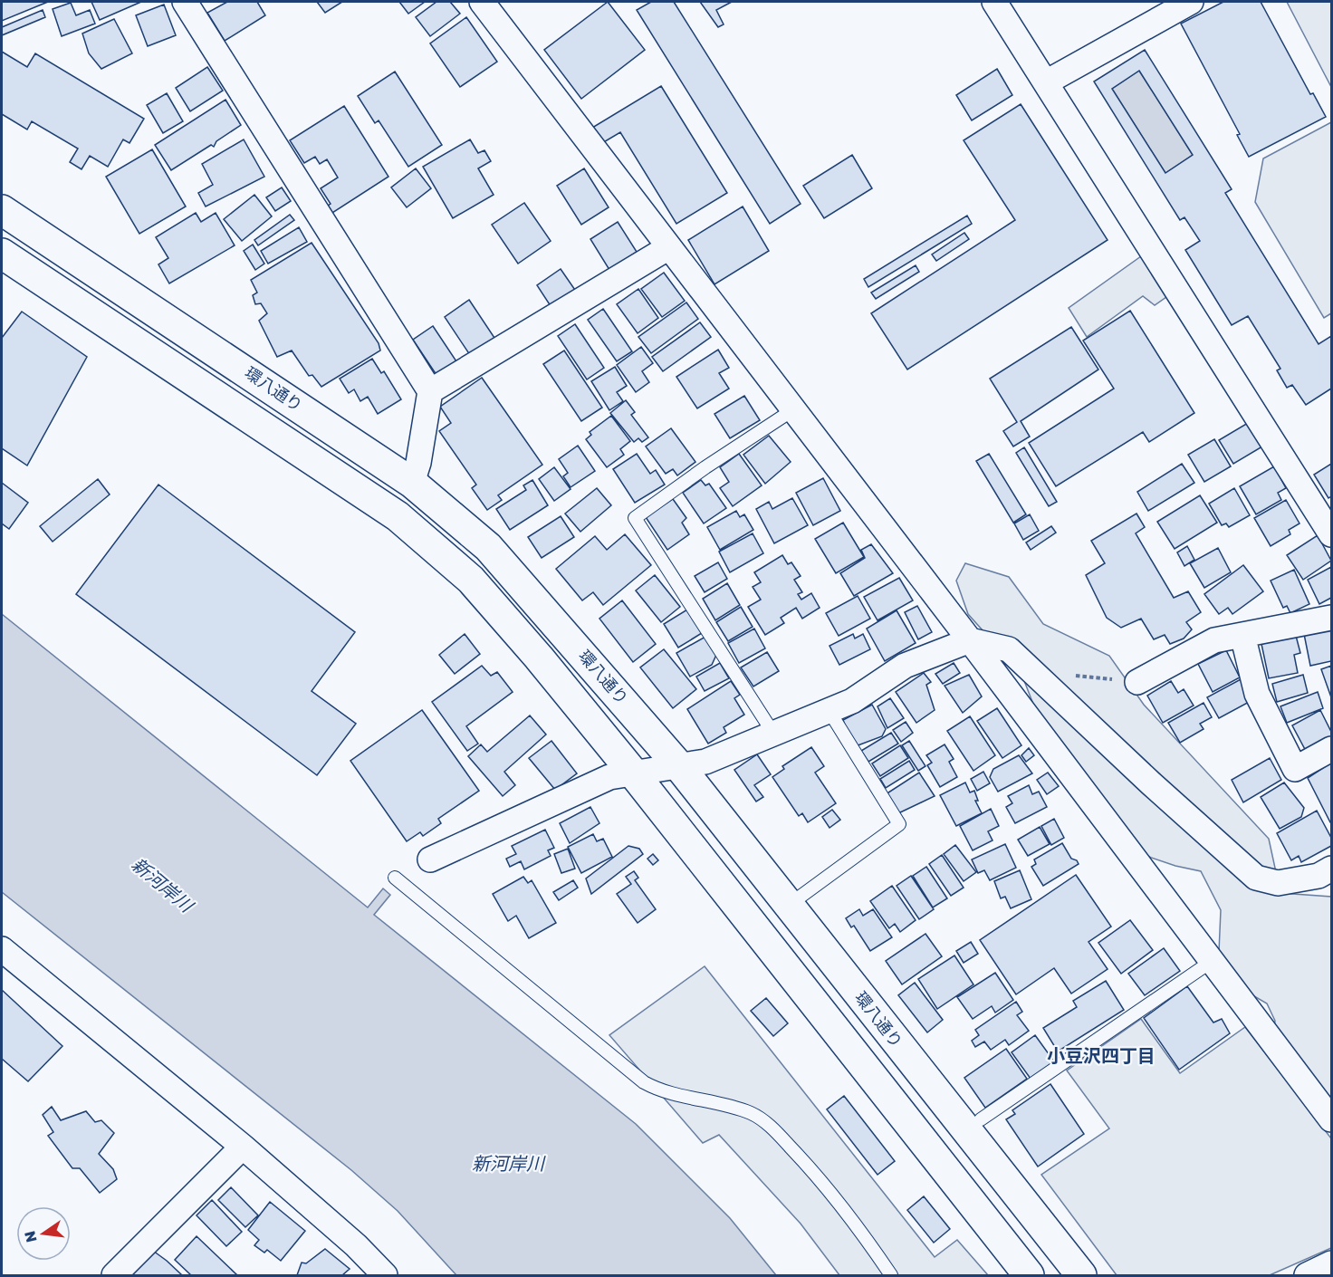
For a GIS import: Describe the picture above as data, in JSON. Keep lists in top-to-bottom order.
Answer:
{
  "streets": {
    "main road": ["環八通り"]
  },
  "districts": ["小豆沢四丁目"],
  "water": ["新河岸川"],
  "north": "left"
}
